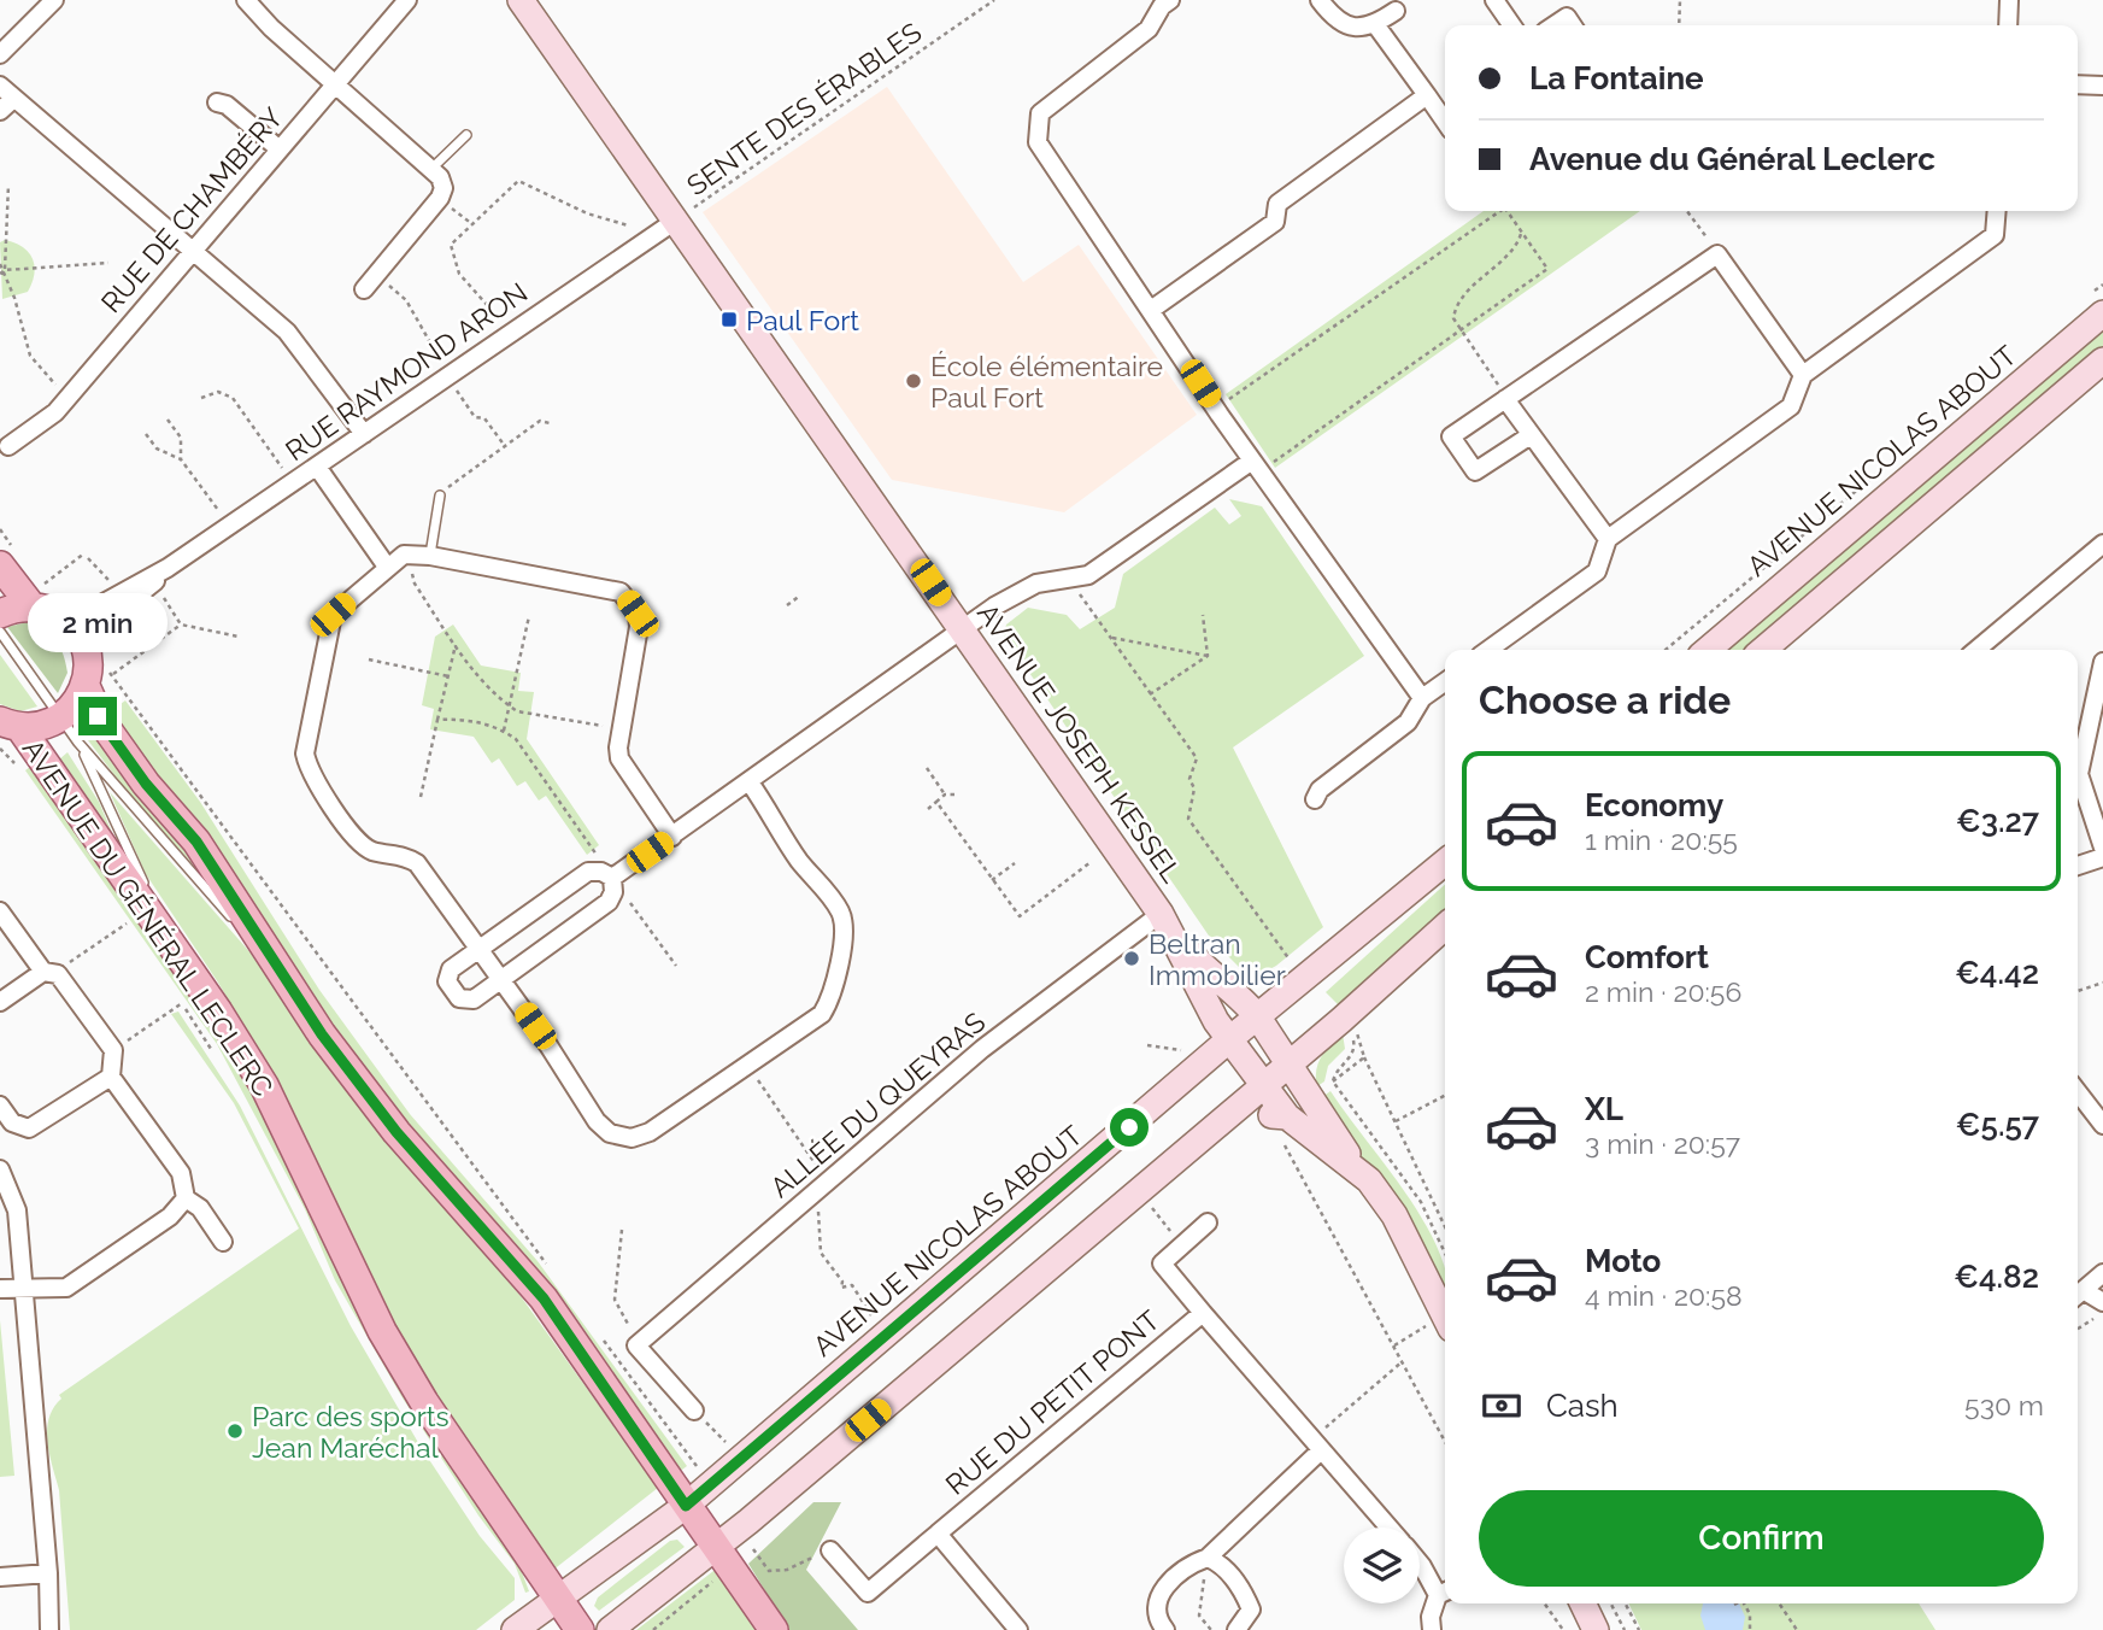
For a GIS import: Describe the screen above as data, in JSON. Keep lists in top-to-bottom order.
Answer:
{
  "streets": {
    "main road": ["AVENUE NICOLAS ABOUT", "AVENUE JOSEPH KESSEL", "AVENUE DU GÉNÉRAL LECLERC"],
    "street": [
      "RUE DE CHAMBÉRY",
      "RUE RAYMOND ARON",
      "ALLÉE DU QUEYRAS",
      "RUE DU PETIT PONT"
    ],
    "path": ["SENTE DES ÉRABLES"]
  },
  "crossings": [
    ["SENTE DES ÉRABLES", "RUE RAYMOND ARON"],
    ["SENTE DES ÉRABLES", "AVENUE JOSEPH KESSEL"],
    ["RUE RAYMOND ARON", "AVENUE JOSEPH KESSEL"],
    ["AVENUE NICOLAS ABOUT", "AVENUE JOSEPH KESSEL"],
    ["AVENUE NICOLAS ABOUT", "AVENUE DU GÉNÉRAL LECLERC"],
    ["AVENUE JOSEPH KESSEL", "ALLÉE DU QUEYRAS"]
  ],
  "places": {
    "transit": ["Paul Fort"],
    "other": ["École élémentaire Paul Fort", "Beltran Immobilier", "Parc des sports Jean Maréchal"]
  },
  "page": {
    "banner": ["La Fontaine", "Avenue du Général Leclerc"],
    "bubble": "2 min",
    "heading": "Choose a ride",
    "list": [
      {
        "name": "Economy",
        "note": "1 min · 20:55",
        "value": "€3.27"
      },
      {
        "name": "Comfort",
        "note": "2 min · 20:56",
        "value": "€4.42"
      },
      {
        "name": "XL",
        "note": "3 min · 20:57",
        "value": "€5.57"
      },
      {
        "name": "Moto",
        "note": "4 min · 20:58",
        "value": "€4.82"
      }
    ],
    "pay": ["Cash", "530 m"],
    "buttons": "Confirm"
  }
}
